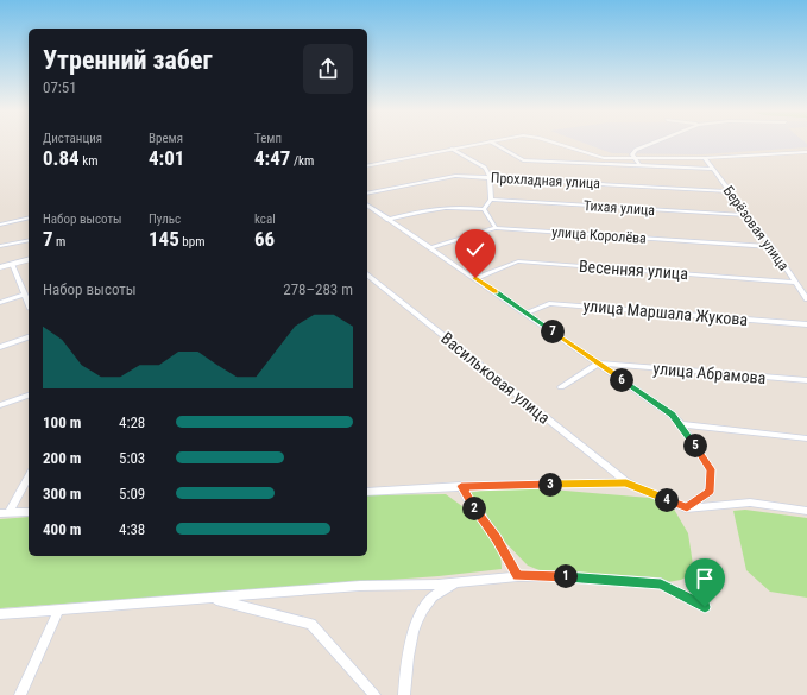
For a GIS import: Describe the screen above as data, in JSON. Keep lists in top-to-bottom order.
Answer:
{
  "streets": {
    "street": [
      "Прохладная улица",
      "Тихая улица",
      "Берёзовая улица",
      "улица Королёва",
      "Весенняя улица",
      "улица Маршала Жукова",
      "улица Абрамова",
      "Васильковая улица"
    ]
  },
  "crossings": [
    ["Прохладная улица", "Берёзовая улица"],
    ["Тихая улица", "Берёзовая улица"],
    ["Берёзовая улица", "улица Королёва"],
    ["Берёзовая улица", "Весенняя улица"]
  ],
  "page": {
    "heading": ["Утренний забег", "07:51"],
    "stats": [
      ["Дистанция", "0.84 km"],
      ["Время", "4:01"],
      ["Темп", "4:47 /km"],
      ["Набор высоты", "7 m"],
      ["Пульс", "145 bpm"],
      ["kcal", "66"]
    ],
    "chart": ["Набор высоты", "278–283 m"],
    "pins": [
      "7",
      "6",
      "5",
      "3",
      "4",
      "2",
      "1"
    ],
    "list": [
      {
        "name": "100 m",
        "note": "4:28"
      },
      {
        "name": "200 m",
        "note": "5:03"
      },
      {
        "name": "300 m",
        "note": "5:09"
      },
      {
        "name": "400 m",
        "note": "4:38"
      }
    ]
  }
}
